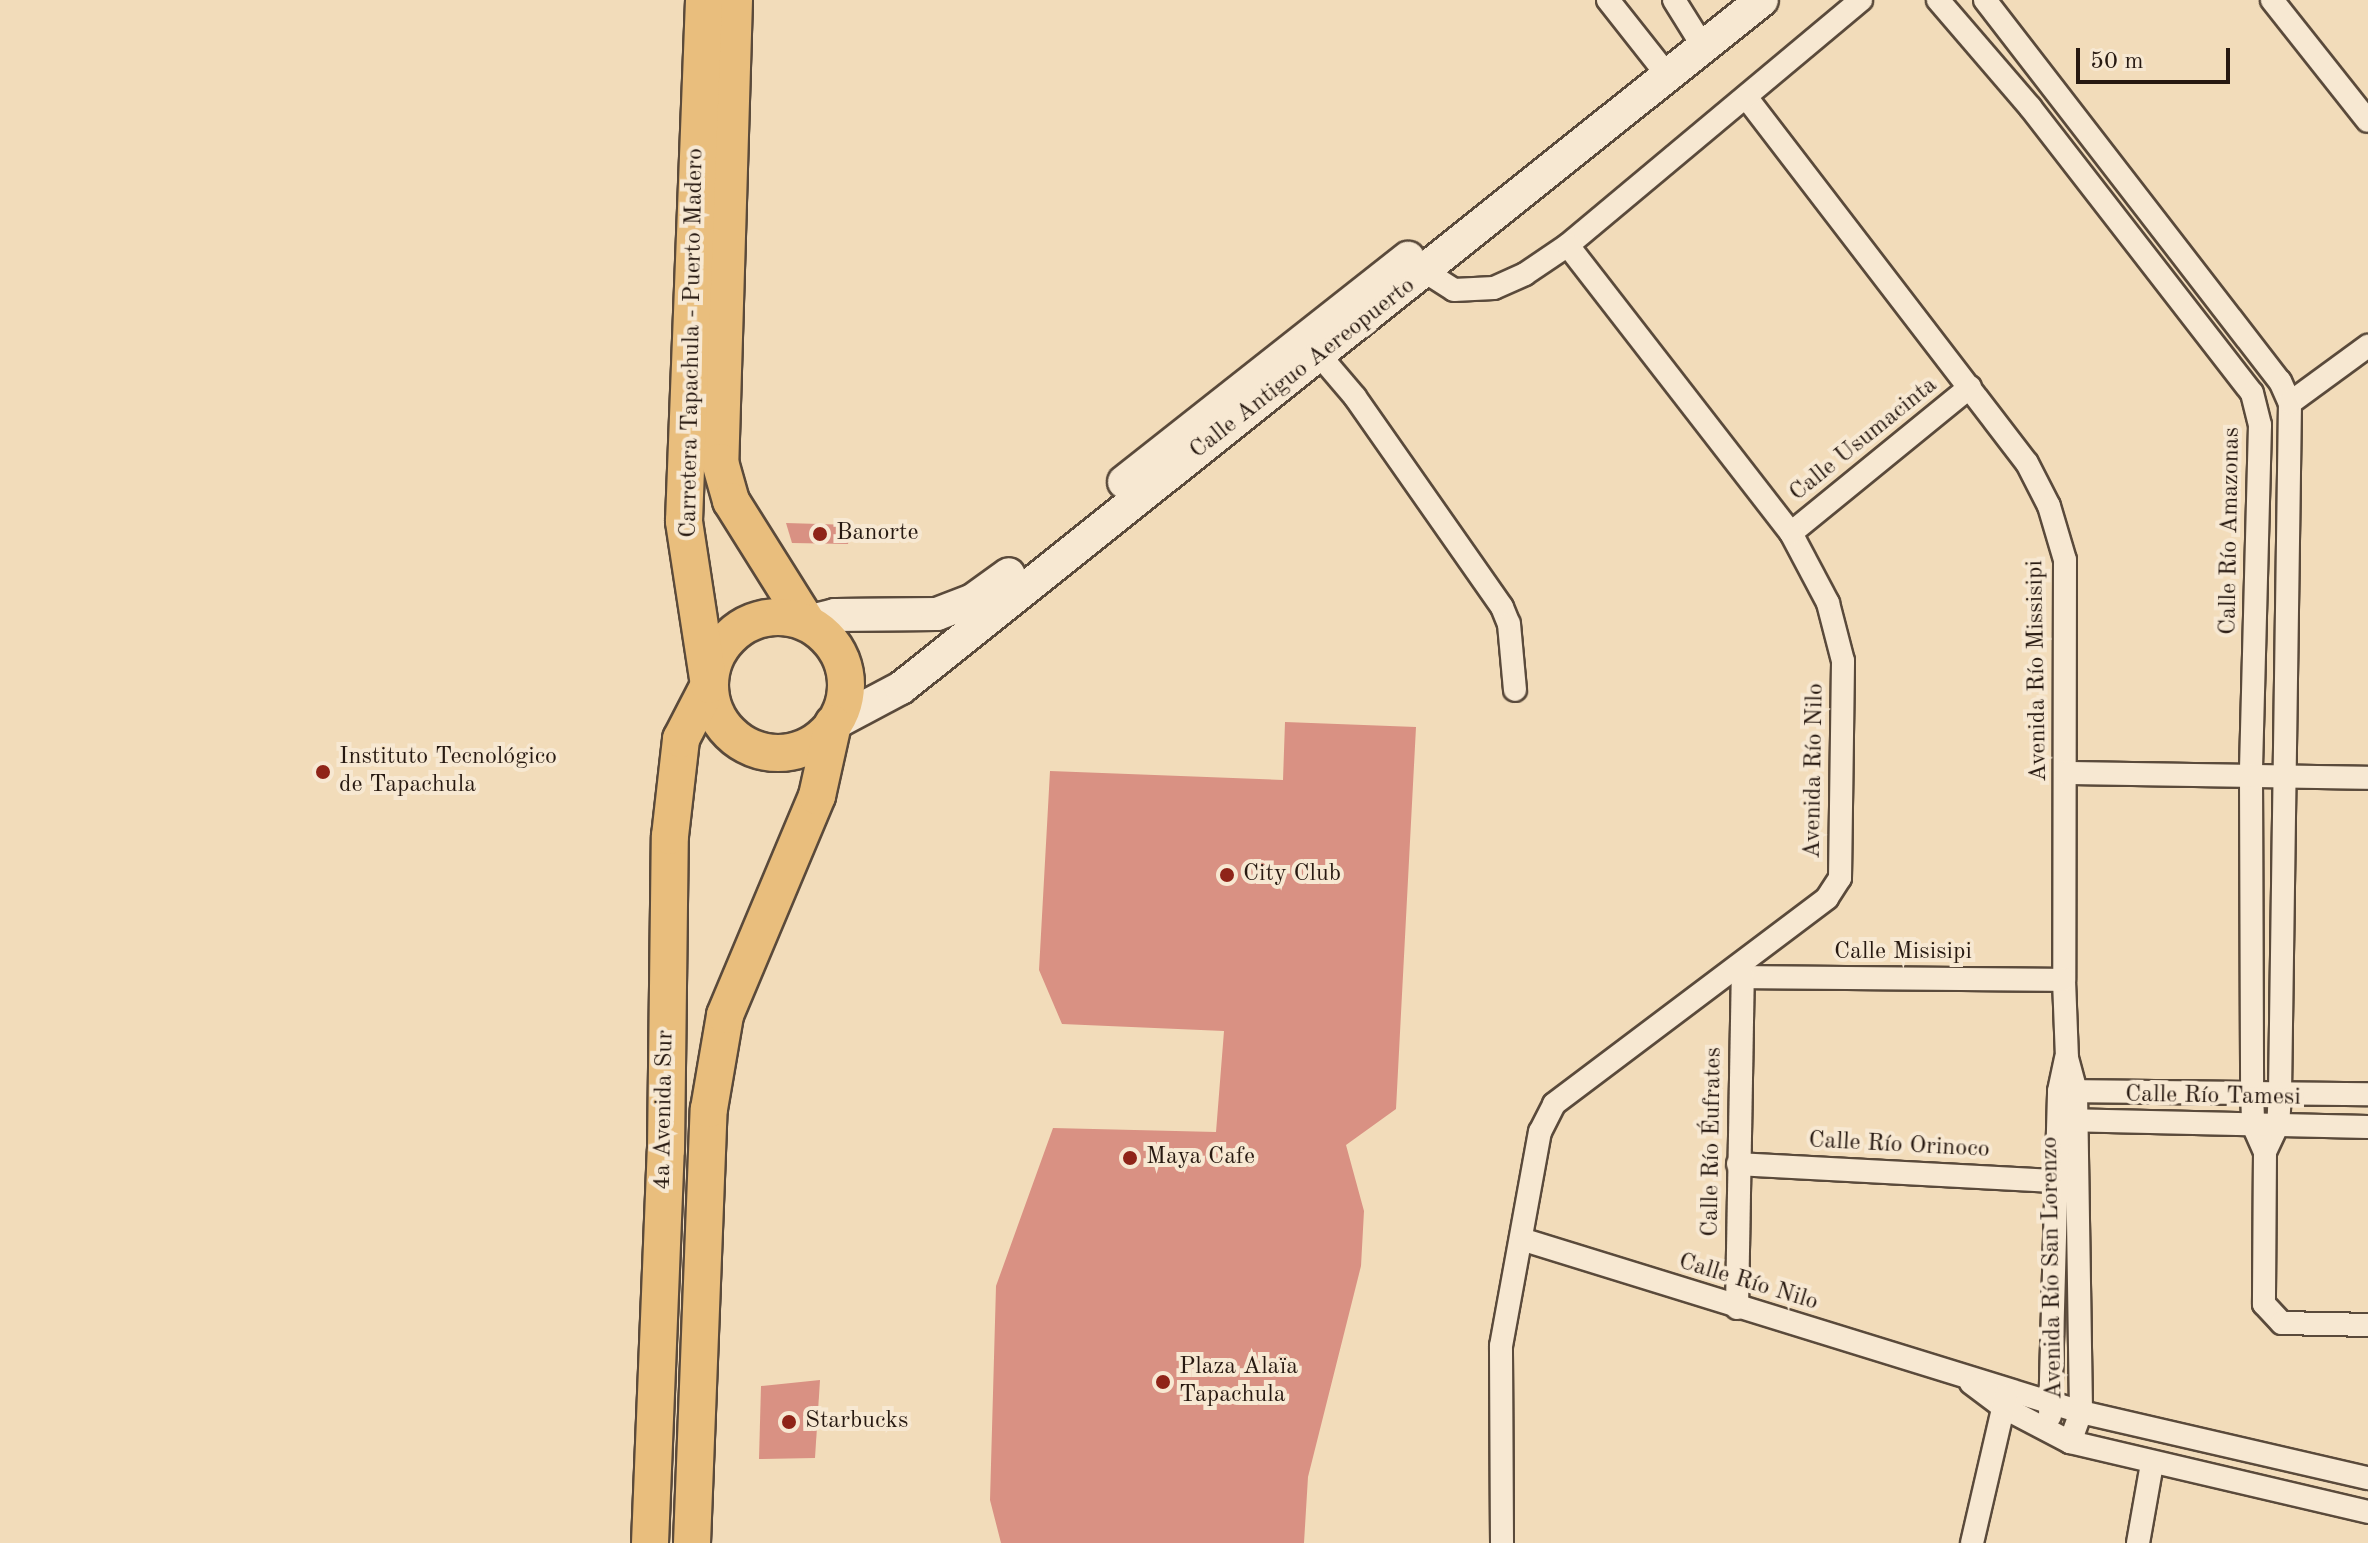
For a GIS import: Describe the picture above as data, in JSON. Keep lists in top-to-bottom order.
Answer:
{
  "streets": {
    "main road": ["Carretera Tapachula - Puerto Madero", "Calle Antiguo Aereopuerto", "4a Avenida Sur"],
    "street": [
      "Calle Usumacinta",
      "Calle Río Amazonas",
      "Avenida Río Missisipi",
      "Avenida Río Nilo",
      "Calle Misisipi",
      "Calle Río Tamesi",
      "Calle Río Éufrates",
      "Calle Río Orinoco",
      "Avenida Río San Lorenzo",
      "Calle Río Nilo"
    ]
  },
  "crossings": [
    ["Carretera Tapachula - Puerto Madero", "Calle Antiguo Aereopuerto"],
    ["Carretera Tapachula - Puerto Madero", "4a Avenida Sur"],
    ["Calle Antiguo Aereopuerto", "4a Avenida Sur"],
    ["Calle Usumacinta", "Avenida Río Missisipi"],
    ["Calle Usumacinta", "Avenida Río Nilo"],
    ["Calle Río Amazonas", "Calle Río Tamesi"],
    ["Avenida Río Missisipi", "Calle Misisipi"],
    ["Avenida Río Missisipi", "Calle Río Tamesi"],
    ["Avenida Río Missisipi", "Avenida Río San Lorenzo"],
    ["Avenida Río Nilo", "Calle Misisipi"],
    ["Avenida Río Nilo", "Calle Río Éufrates"],
    ["Avenida Río Nilo", "Calle Río Nilo"],
    ["Calle Misisipi", "Calle Río Éufrates"],
    ["Calle Río Tamesi", "Avenida Río San Lorenzo"],
    ["Calle Río Éufrates", "Calle Río Orinoco"],
    ["Calle Río Éufrates", "Calle Río Nilo"],
    ["Calle Río Orinoco", "Avenida Río San Lorenzo"],
    ["Avenida Río San Lorenzo", "Calle Río Nilo"]
  ],
  "places": [
    "Banorte",
    "Instituto Tecnológico de Tapachula",
    "City Club",
    "Maya Cafe",
    "Plaza Alaïa Tapachula",
    "Starbucks"
  ],
  "scale_bar": "50 m"
}
